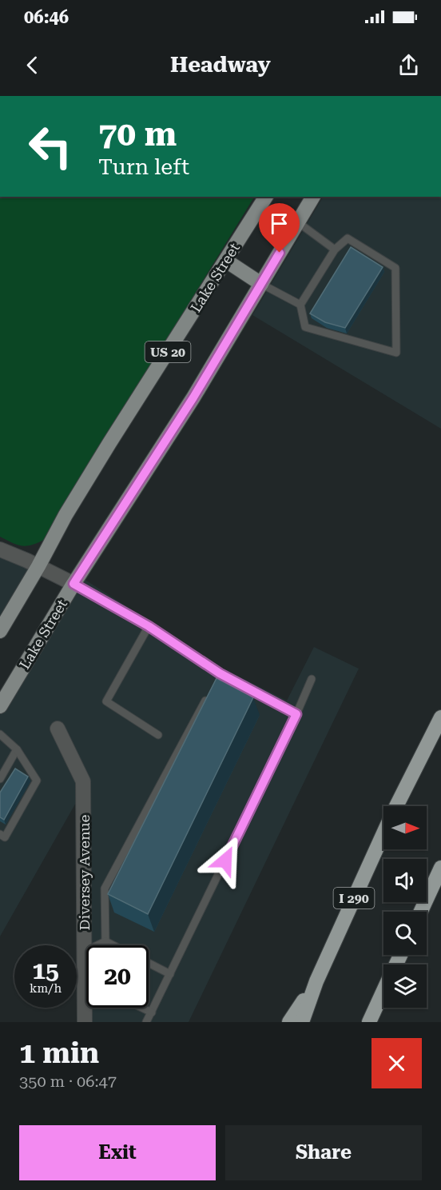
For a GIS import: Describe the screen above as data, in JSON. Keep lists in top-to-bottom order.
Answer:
{
  "streets": {
    "highway": ["I 290"],
    "main road": ["Lake Street", "US 20"],
    "street": ["Diversey Avenue"]
  },
  "north": "right",
  "page": {
    "status": "06:46",
    "header": "Headway",
    "turn": ["70 m", "Turn left"],
    "speed": "15 km/h",
    "limit": "20",
    "heading": ["1 min", "350 m · 06:47"],
    "buttons": ["Exit", "Share"]
  }
}
